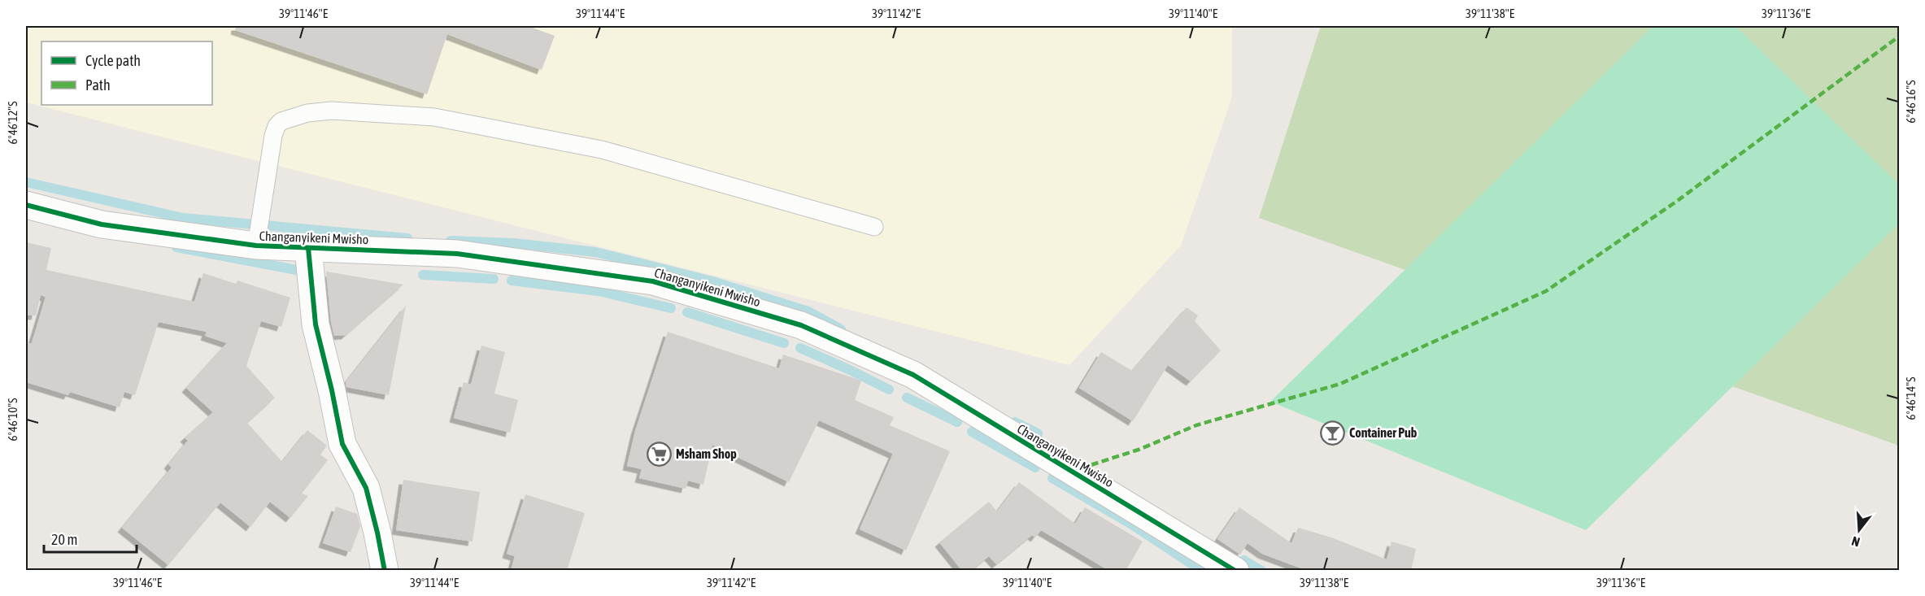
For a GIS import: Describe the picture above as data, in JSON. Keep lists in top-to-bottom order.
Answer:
{
  "streets": {
    "street": ["Changanyikeni Mwisho"]
  },
  "places": {
    "bar": ["Container Pub"],
    "supermarket": ["Msham Shop"]
  },
  "legend": ["Cycle path", "Path"],
  "scale_bar": "20 m",
  "north": "bottom",
  "coordinates": [
    "39°11'46\"E",
    "39°11'44\"E",
    "39°11'42\"E",
    "39°11'40\"E",
    "39°11'38\"E",
    "39°11'36\"E",
    "6°46'16\"S",
    "6°46'12\"S",
    "6°46'14\"S",
    "6°46'10\"S"
  ]
}
